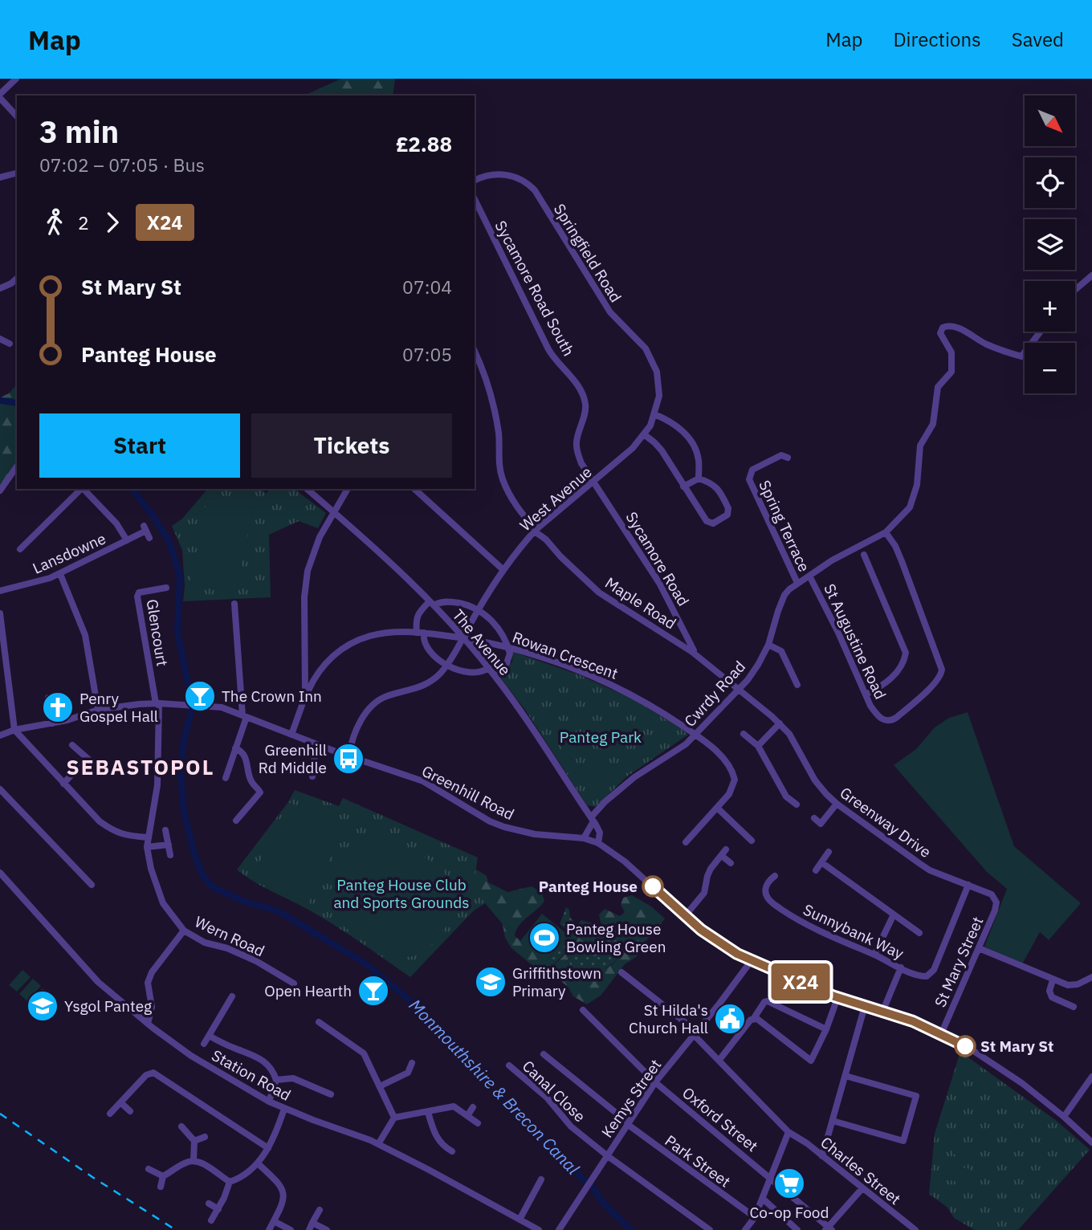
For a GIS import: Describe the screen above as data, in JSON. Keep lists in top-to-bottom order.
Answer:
{
  "streets": {
    "street": [
      "Springfield Road",
      "Sycamore Road South",
      "West Avenue",
      "Spring Terrace",
      "Lansdowne",
      "Sycamore Road",
      "Maple Road",
      "Glencourt",
      "St Augustine Road",
      "The Avenue",
      "Rowan Crescent",
      "Cwrdy Road",
      "Greenhill Road",
      "Greenway Drive",
      "Sunnybank Way",
      "Wern Road",
      "St Mary Street",
      "Station Road",
      "Canal Close",
      "Kemys Street",
      "Oxford Street",
      "Park Street",
      "Charles Street"
    ]
  },
  "crossings": [
    ["Springfield Road", "West Avenue"],
    ["Sycamore Road South", "West Avenue"],
    ["Sycamore Road South", "Sycamore Road"],
    ["West Avenue", "Sycamore Road"],
    ["West Avenue", "Maple Road"],
    ["West Avenue", "The Avenue"],
    ["West Avenue", "Rowan Crescent"],
    ["West Avenue", "Greenhill Road"],
    ["Spring Terrace", "Cwrdy Road"],
    ["Sycamore Road", "Maple Road"],
    ["Maple Road", "Cwrdy Road"],
    ["Maple Road", "Greenway Drive"],
    ["Glencourt", "Greenhill Road"],
    ["Glencourt", "Wern Road"],
    ["St Augustine Road", "Cwrdy Road"],
    ["The Avenue", "Rowan Crescent"],
    ["The Avenue", "Cwrdy Road"],
    ["The Avenue", "Greenhill Road"],
    ["Rowan Crescent", "Cwrdy Road"],
    ["Cwrdy Road", "Greenhill Road"],
    ["Cwrdy Road", "Greenway Drive"],
    ["Greenhill Road", "Wern Road"],
    ["Greenhill Road", "St Mary Street"],
    ["Greenhill Road", "Kemys Street"],
    ["Greenway Drive", "Sunnybank Way"],
    ["Greenway Drive", "St Mary Street"],
    ["Canal Close", "Kemys Street"],
    ["Kemys Street", "Oxford Street"],
    ["Kemys Street", "Park Street"],
    ["Kemys Street", "Charles Street"]
  ],
  "districts": ["SEBASTOPOL"],
  "water": ["Monmouthshire & Brecon Canal"],
  "parks": ["Panteg Park", "Panteg House Club and Sports Grounds"],
  "places": {
    "bar": ["The Crown Inn", "Open Hearth"],
    "church": ["Penry Gospel Hall"],
    "bus stop": ["Greenhill Rd Middle"],
    "other": ["Panteg House", "St Mary St"],
    "sports": ["Panteg House Bowling Green"],
    "school or university": ["Griffithstown Primary", "Ysgol Panteg"],
    "public building": ["St Hilda's Church Hall"],
    "supermarket": ["Co-op Food"]
  },
  "lines": ["bus line X24"],
  "north": "bottom right",
  "page": {
    "header": "Map",
    "nav": ["Map", "Directions", "Saved"],
    "on_map": "X24",
    "map_buttons": ["+", "−"],
    "heading": ["3 min", "07:02 – 07:05 · Bus", "£2.88"],
    "legs": ["2", "X24"],
    "list": [
      {
        "name": "St Mary St",
        "value": "07:04"
      },
      {
        "name": "Panteg House",
        "value": "07:05"
      }
    ],
    "buttons": ["Start", "Tickets"]
  }
}
